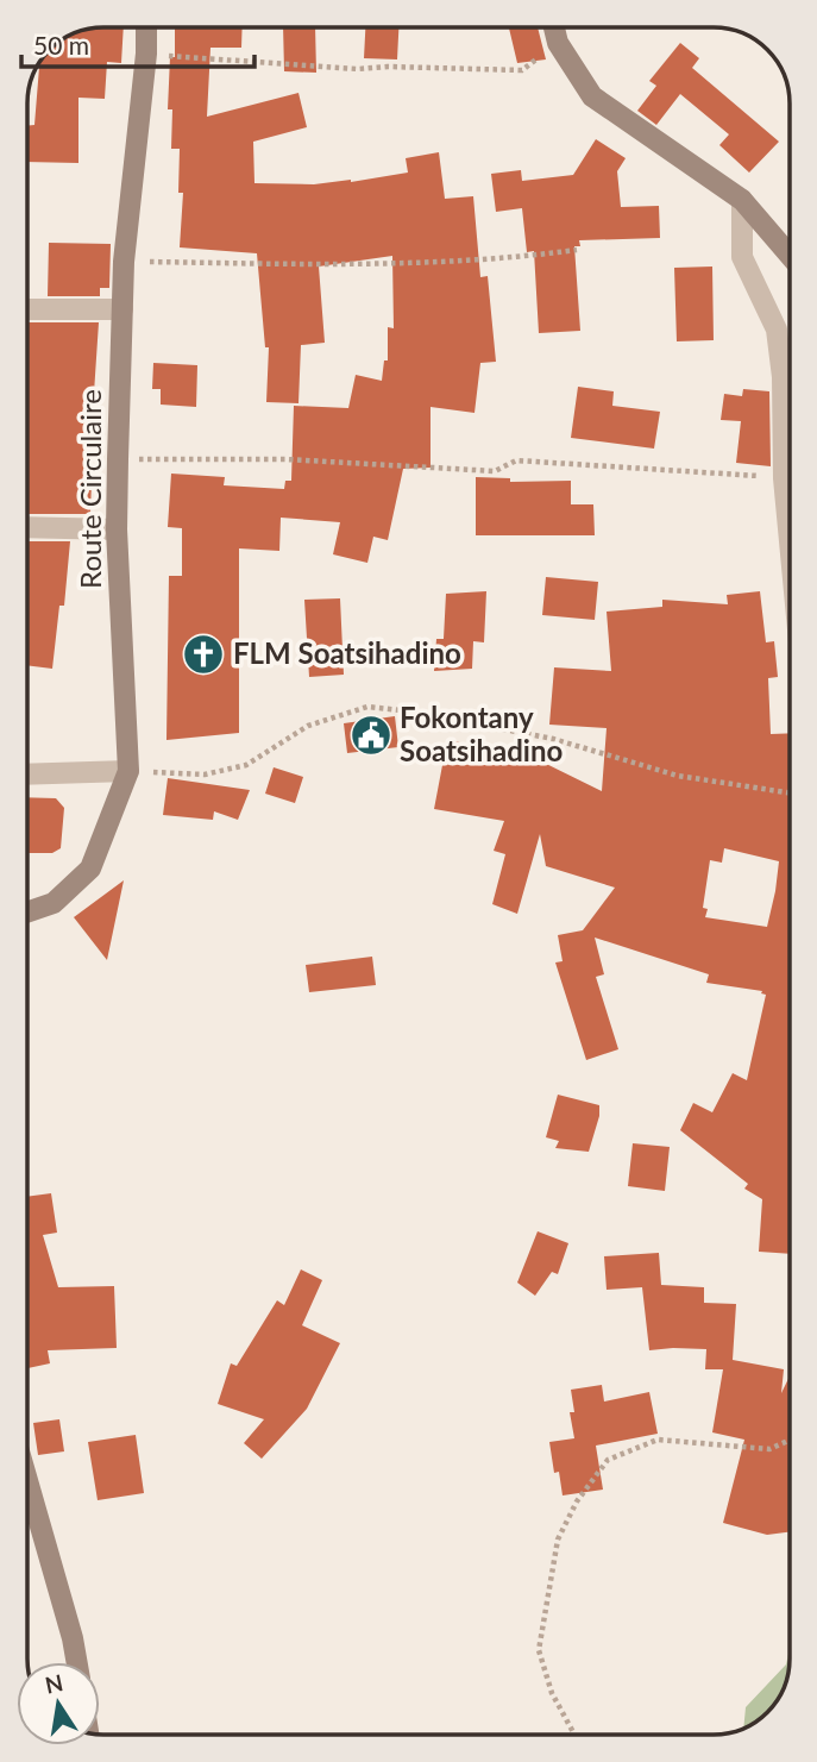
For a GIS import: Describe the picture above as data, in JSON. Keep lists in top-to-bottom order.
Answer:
{
  "streets": {
    "street": ["Route Circulaire"]
  },
  "places": {
    "church": ["FLM Soatsihadino"],
    "public building": ["Fokontany Soatsihadino"]
  },
  "scale_bar": "50 m",
  "north": "top"
}
